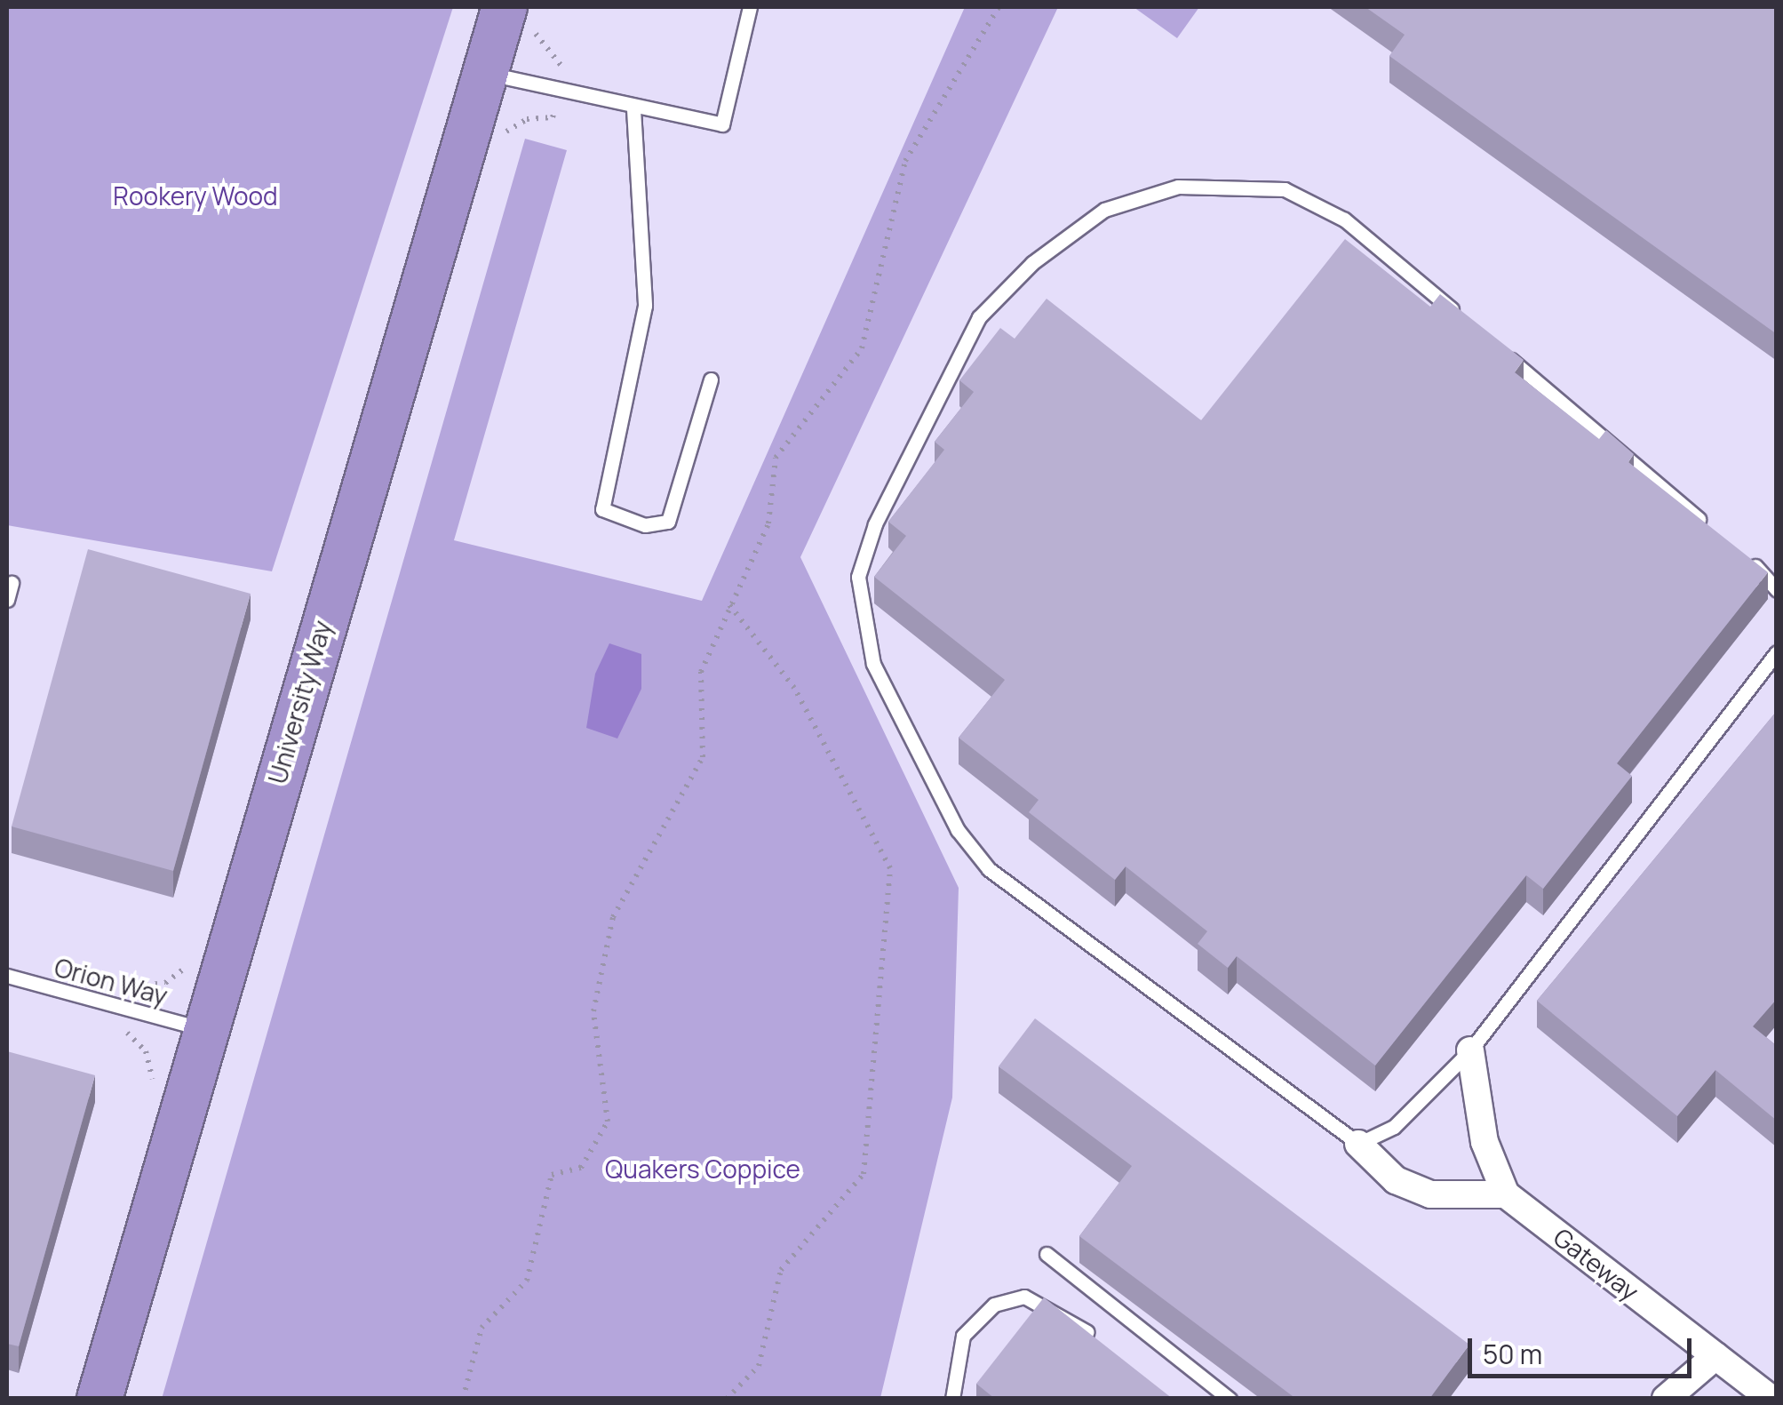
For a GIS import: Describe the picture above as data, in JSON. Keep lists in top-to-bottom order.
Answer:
{
  "streets": {
    "highway": ["University Way"],
    "street": ["Gateway"],
    "lane": ["Orion Way"]
  },
  "crossings": [
    ["University Way", "Orion Way"]
  ],
  "parks": ["Rookery Wood", "Quakers Coppice"],
  "scale_bar": "50 m"
}
